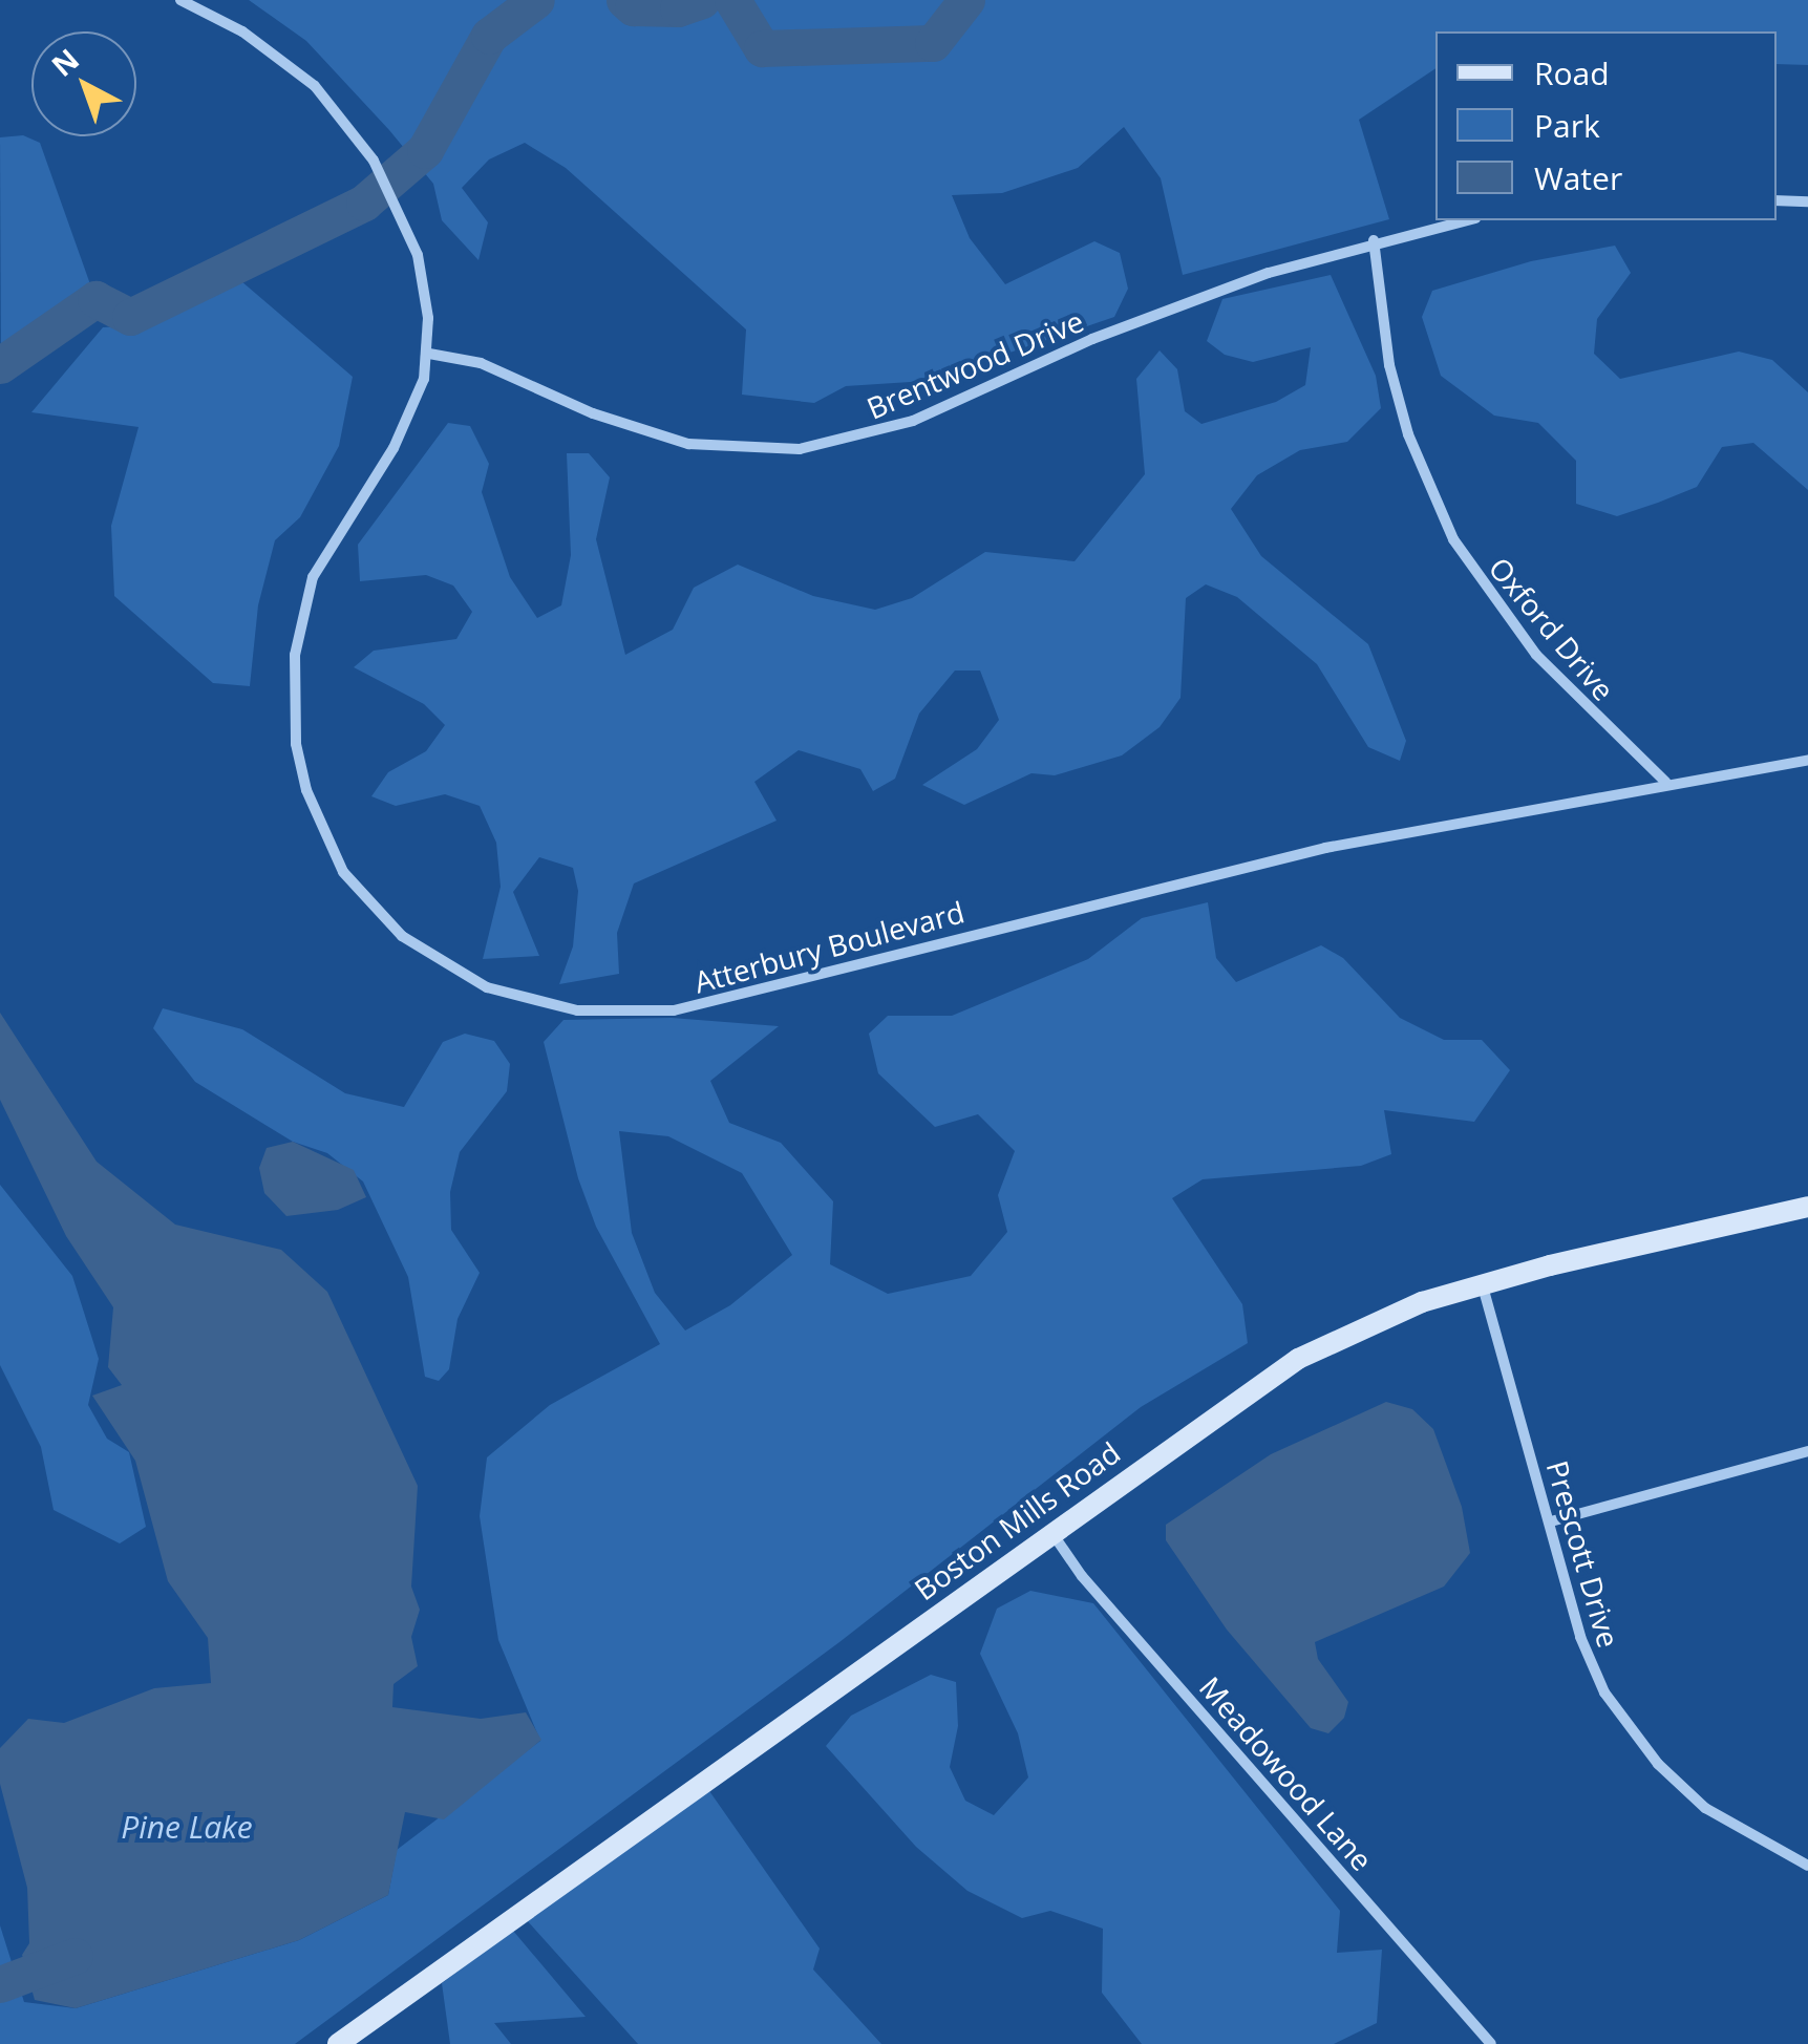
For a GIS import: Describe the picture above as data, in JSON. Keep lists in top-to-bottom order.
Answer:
{
  "streets": {
    "street": [
      "Brentwood Drive",
      "Oxford Drive",
      "Atterbury Boulevard",
      "Boston Mills Road",
      "Prescott Drive",
      "Meadowood Lane"
    ]
  },
  "crossings": [
    ["Brentwood Drive", "Oxford Drive"],
    ["Brentwood Drive", "Atterbury Boulevard"],
    ["Oxford Drive", "Atterbury Boulevard"],
    ["Boston Mills Road", "Prescott Drive"],
    ["Boston Mills Road", "Meadowood Lane"]
  ],
  "water": ["Pine Lake"],
  "legend": ["Road", "Park", "Water"],
  "north": "top left"
}
